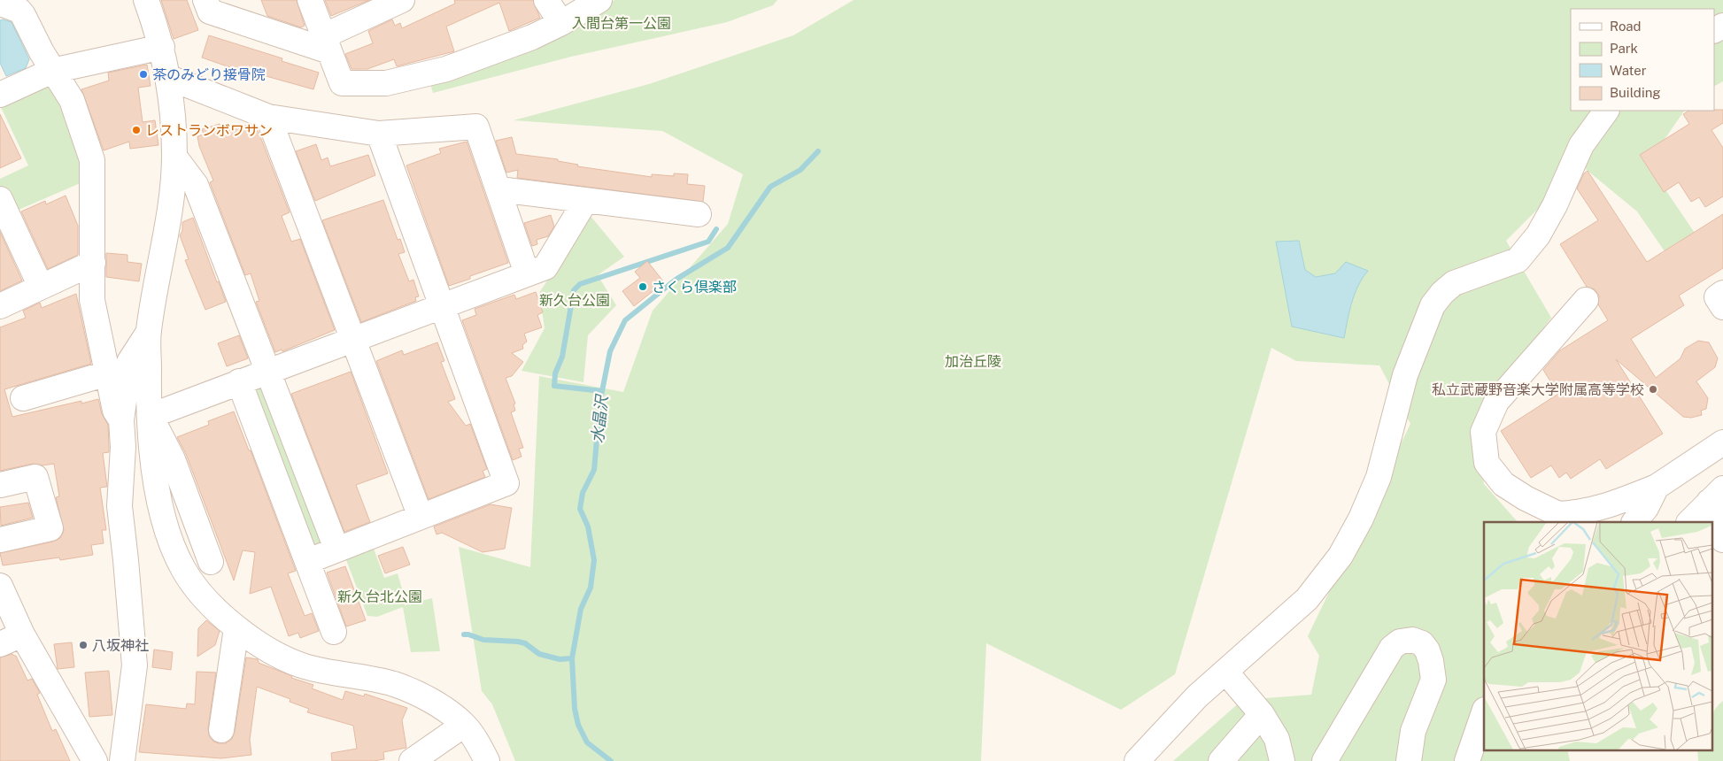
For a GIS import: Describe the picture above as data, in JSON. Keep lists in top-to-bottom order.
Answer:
{
  "water": ["水晶沢"],
  "parks": [
    "入間台第一公園",
    "新久台公園",
    "加治丘陵",
    "新久台北公園"
  ],
  "places": [
    "茶のみどり接骨院",
    "レストランボワサン",
    "さくら倶楽部",
    "私立武蔵野音楽大学附属高等学校",
    "八坂神社"
  ],
  "legend": [
    "Road",
    "Park",
    "Water",
    "Building"
  ]
}
